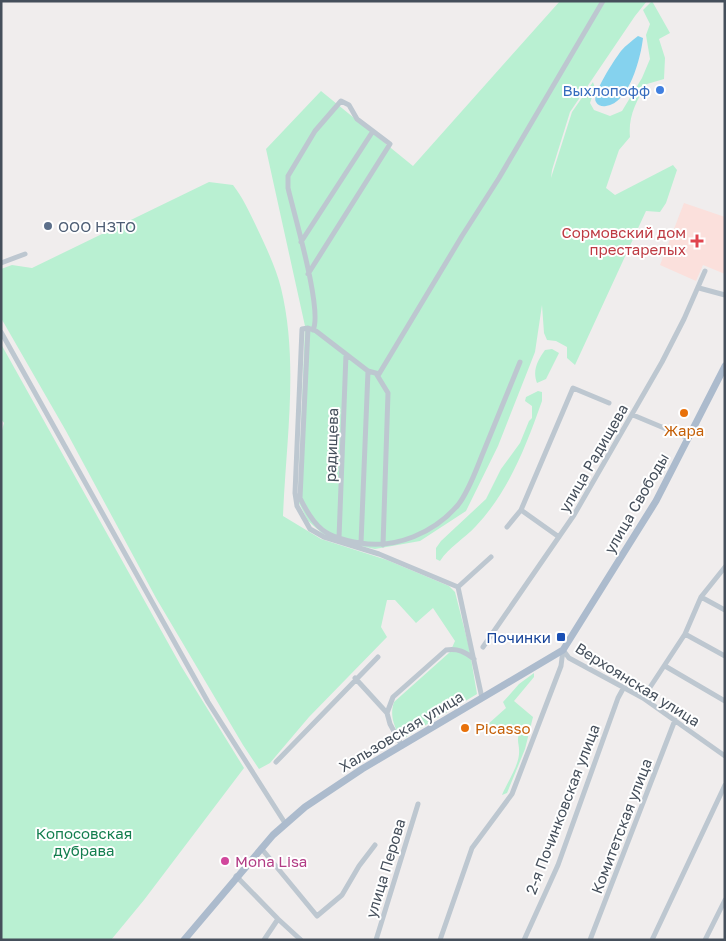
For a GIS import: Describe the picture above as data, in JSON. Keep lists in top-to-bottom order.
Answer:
{
  "streets": {
    "main road": ["улица Свободы", "Хальзовская улица"],
    "street": [
      "радищева",
      "улица Радищева",
      "Верхоянская улица",
      "2-я Починковская улица",
      "Комитетская улица",
      "улица Перова"
    ]
  },
  "crossings": [
    ["улица Свободы", "Верхоянская улица"],
    ["улица Свободы", "Хальзовская улица"],
    ["Верхоянская улица", "Хальзовская улица"],
    ["Верхоянская улица", "2-я Починковская улица"],
    ["Верхоянская улица", "Комитетская улица"]
  ],
  "parks": ["Копосовская дубрава"],
  "places": {
    "other": [
      "Выхлопофф",
      "ООО НЗТО",
      "Жара",
      "Picasso",
      "Mona Lisa"
    ],
    "health": ["Сормовский дом престарелых"],
    "transit": ["Починки"]
  }
}
